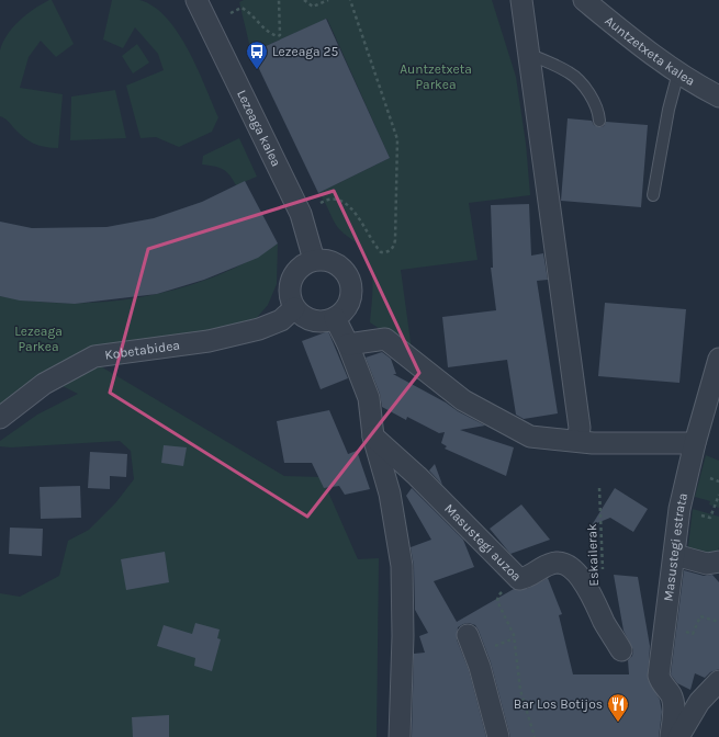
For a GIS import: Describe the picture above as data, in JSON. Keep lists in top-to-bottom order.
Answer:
{
  "streets": {
    "street": [
      "Auntzetxeta kalea",
      "Lezeaga kalea",
      "Kobetabidea",
      "Masustegi auzoa",
      "Masustegi estrata"
    ],
    "path": ["Eskailerak"]
  },
  "crossings": [
    ["Lezeaga kalea", "Kobetabidea"]
  ],
  "parks": ["Auntzetxeta Parkea", "Lezeaga Parkea"],
  "places": {
    "bus stop": ["Lezeaga 25"],
    "restaurant": ["Bar Los Botijos"]
  }
}
